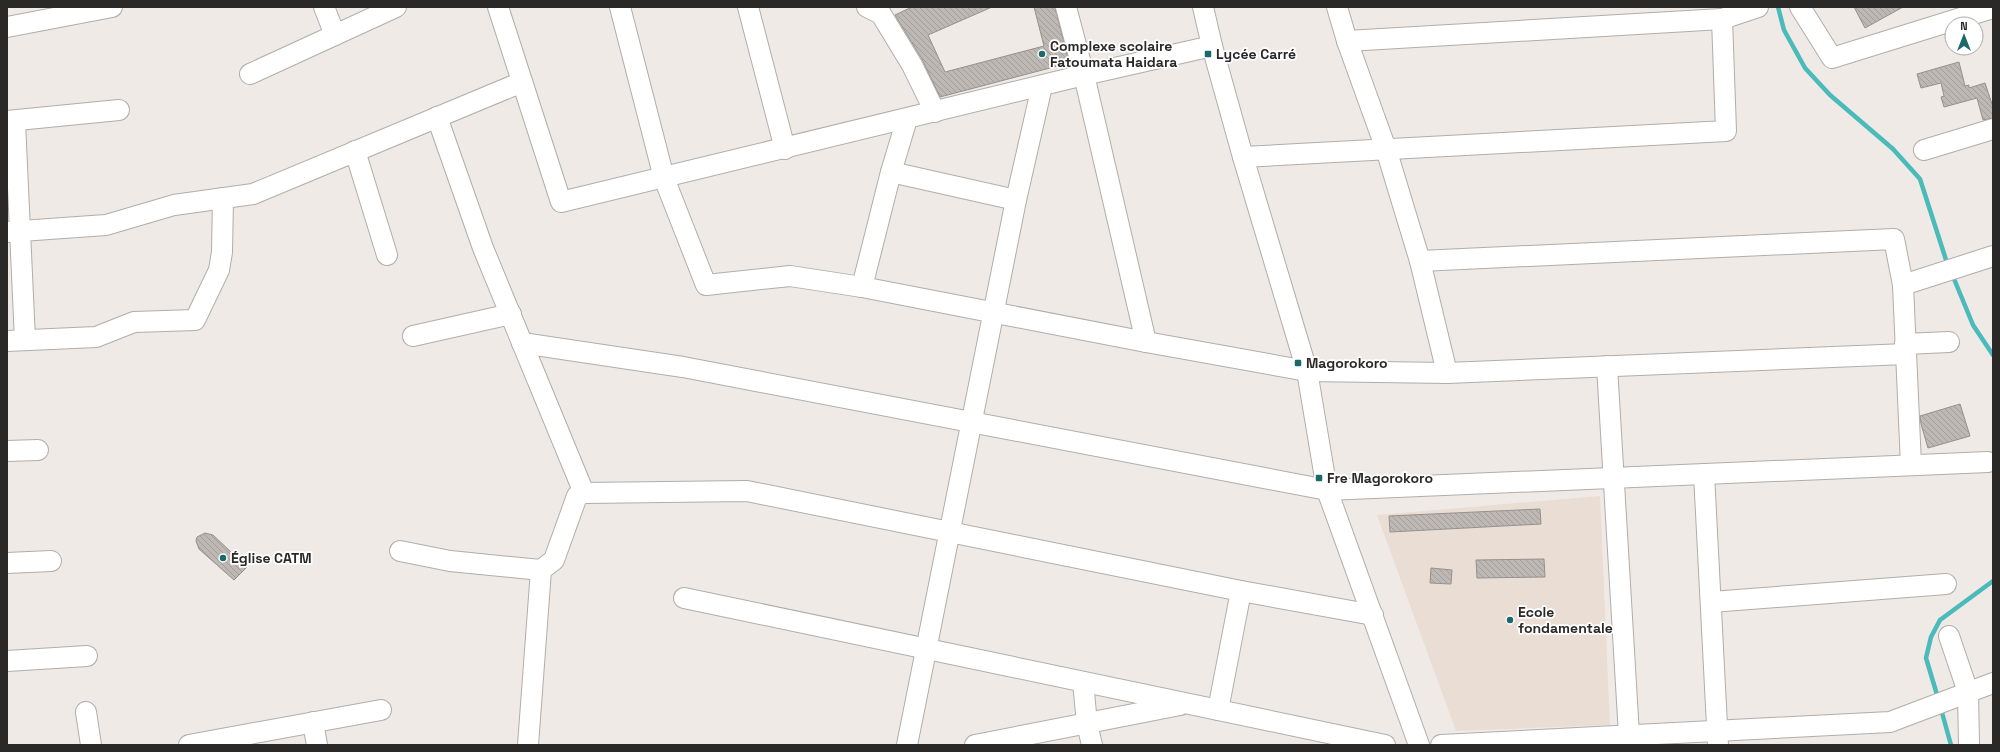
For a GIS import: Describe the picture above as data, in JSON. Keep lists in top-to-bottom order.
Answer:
{
  "places": {
    "other": ["Complexe scolaire Fatoumata Haidara", "Église CATM", "Ecole fondamentale"],
    "transit": ["Lycée Carré", "Magorokoro", "Fre Magorokoro"]
  },
  "north": "top"
}
